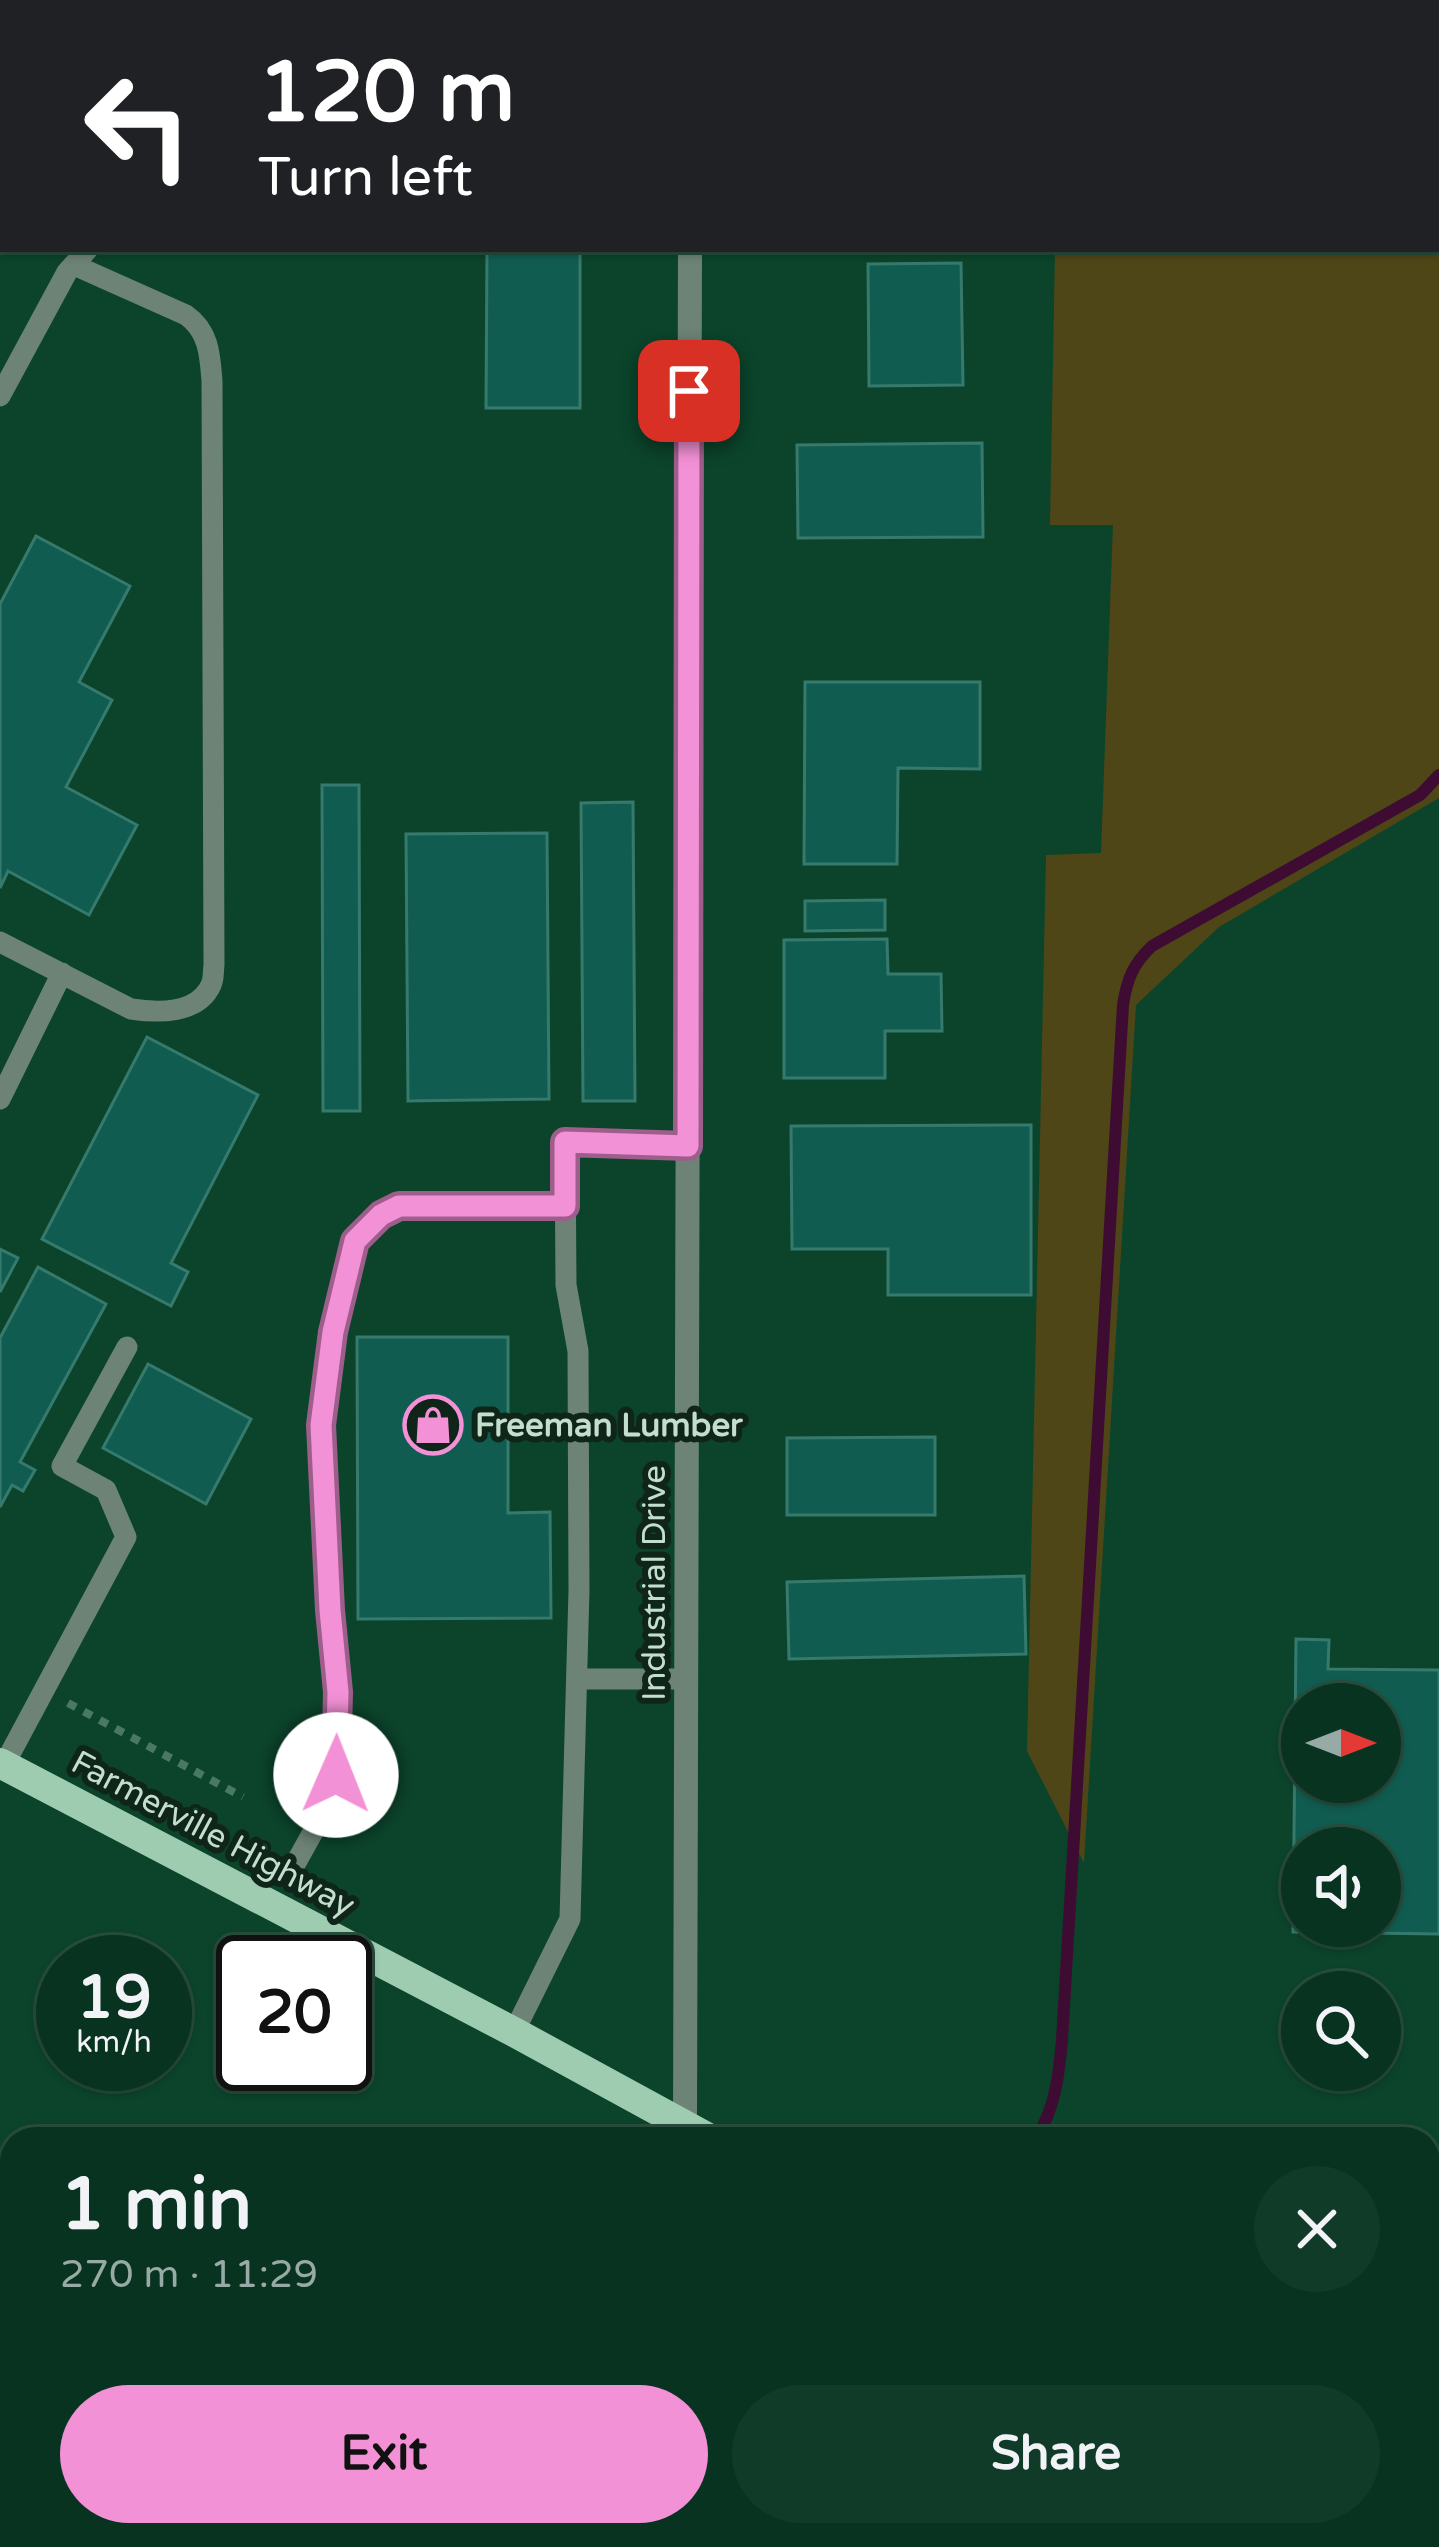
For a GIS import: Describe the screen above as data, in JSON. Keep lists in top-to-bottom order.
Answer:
{
  "streets": {
    "main road": ["Farmerville Highway"],
    "street": ["Industrial Drive"]
  },
  "places": {
    "shop": ["Freeman Lumber"]
  },
  "north": "right",
  "page": {
    "turn": ["120 m", "Turn left"],
    "speed": "19 km/h",
    "limit": "20",
    "heading": ["1 min", "270 m · 11:29"],
    "buttons": ["Exit", "Share"]
  }
}
